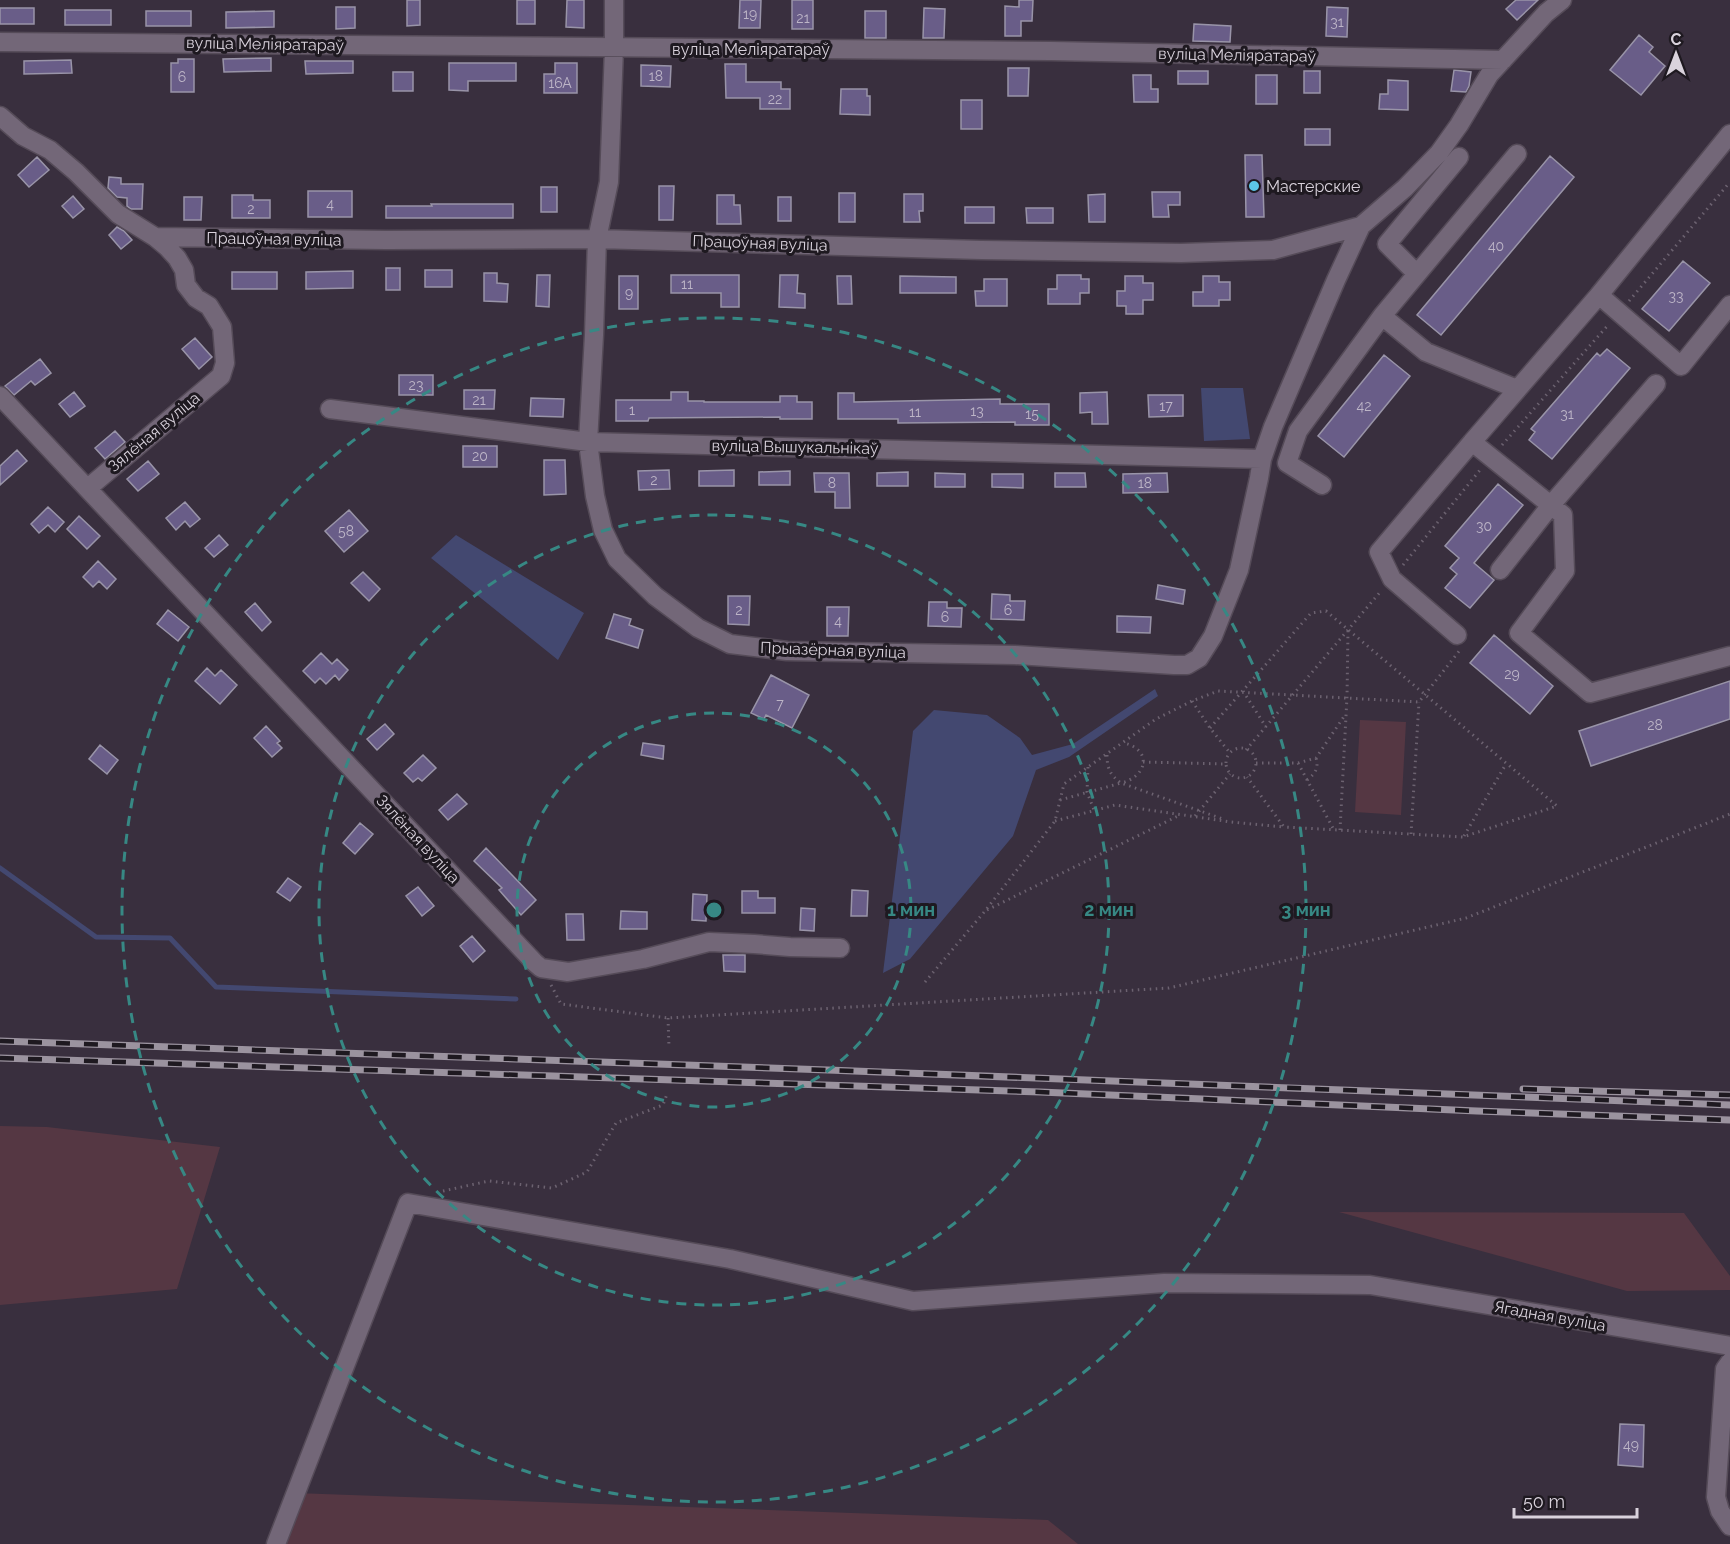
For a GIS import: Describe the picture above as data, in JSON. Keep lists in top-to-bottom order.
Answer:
{
  "streets": {
    "street": [
      "вуліца Меліяратараў",
      "Працоўная вуліца",
      "Зялёная вуліца",
      "вуліца Вышукальнікаў",
      "Прыазёрная вуліца",
      "Ягадная вуліца"
    ]
  },
  "crossings": [
    ["вуліца Меліяратараў", "Прыазёрная вуліца"],
    ["Працоўная вуліца", "Зялёная вуліца"],
    ["Працоўная вуліца", "Прыазёрная вуліца"],
    ["вуліца Вышукальнікаў", "Прыазёрная вуліца"]
  ],
  "places": ["Мастерские"],
  "house_numbers": [
    "19",
    "21",
    "31",
    "18",
    "6",
    "16А",
    "22",
    "4",
    "2",
    "40",
    "11",
    "9",
    "33",
    "23",
    "21",
    "17",
    "42",
    "1",
    "13",
    "11",
    "15",
    "31",
    "20",
    "2",
    "8",
    "18",
    "30",
    "58",
    "2",
    "6",
    "6",
    "4",
    "29",
    "7",
    "28",
    "49"
  ],
  "scale_bar": "50 m",
  "north": "top",
  "rings": ["1 мин", "2 мин", "3 мин"]
}
